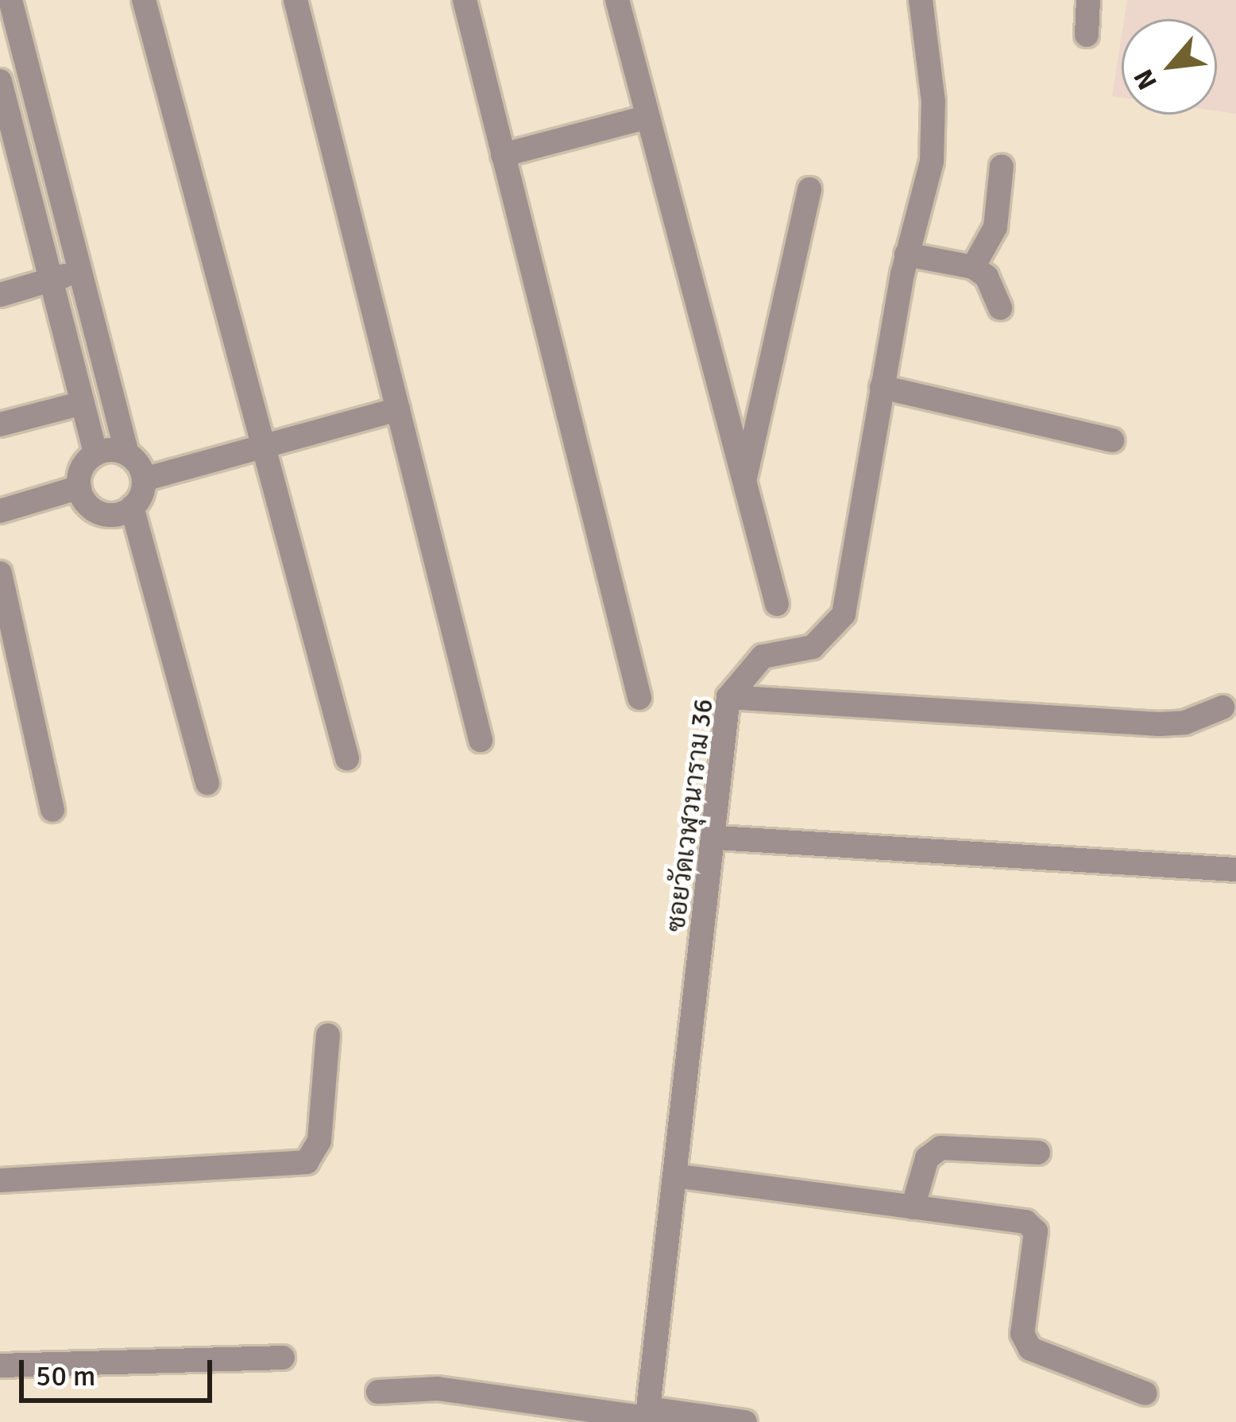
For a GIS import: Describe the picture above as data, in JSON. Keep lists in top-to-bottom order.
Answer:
{
  "streets": {
    "street": ["ซอยวัดเวฬุวนาราม 36"]
  },
  "scale_bar": "50 m",
  "north": "bottom left"
}
